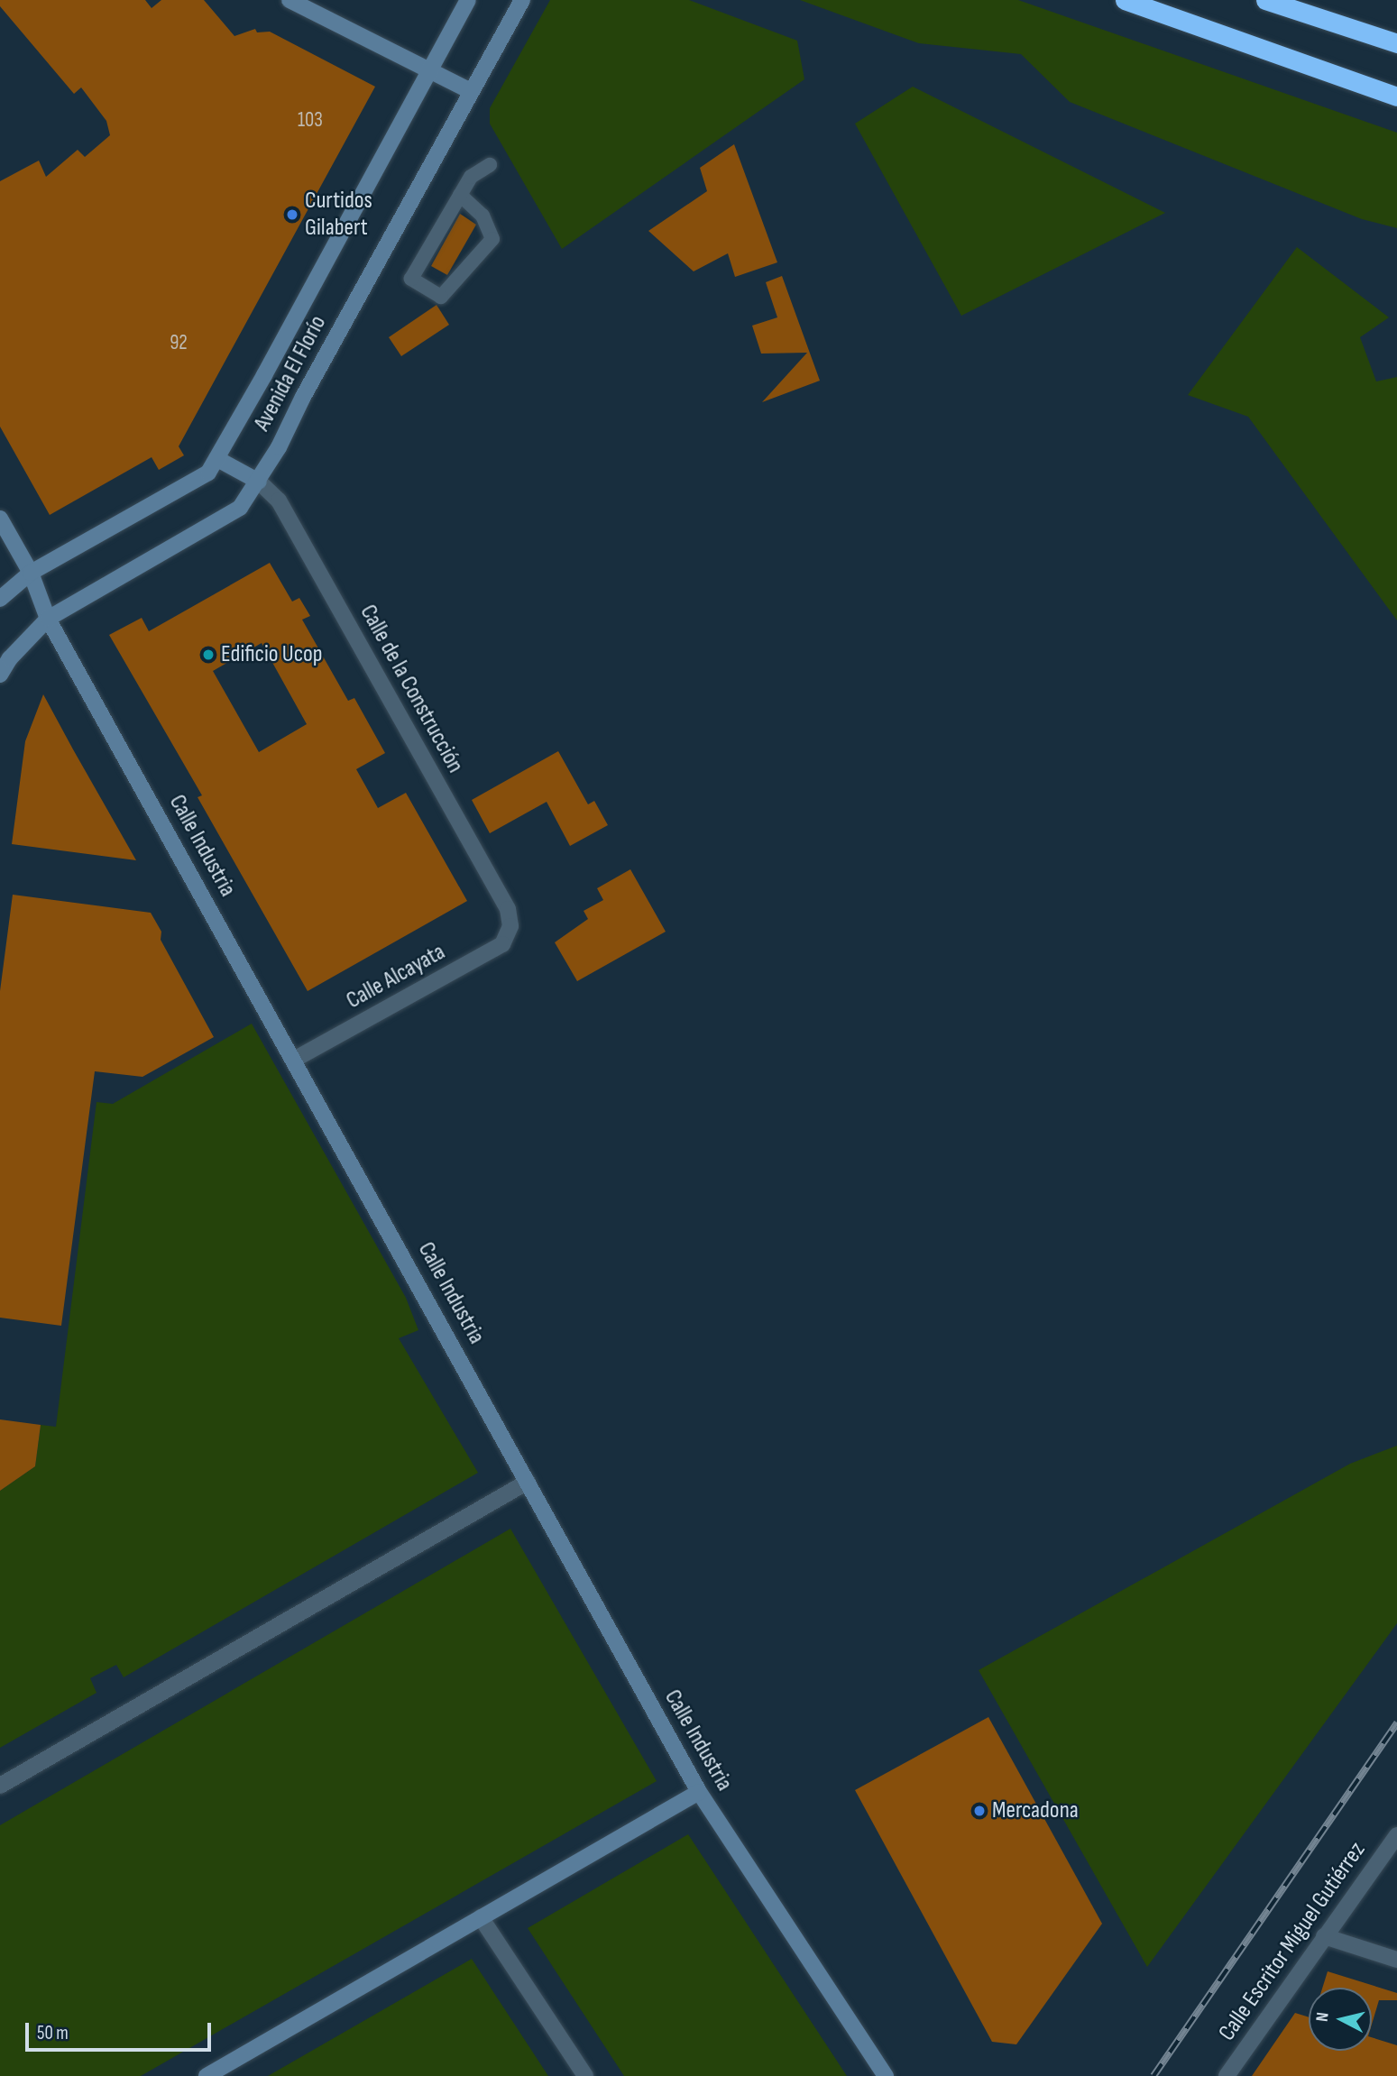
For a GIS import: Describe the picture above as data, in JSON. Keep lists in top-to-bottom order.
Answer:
{
  "streets": {
    "main road": ["Avenida El Florío", "Calle Industria"],
    "street": ["Calle de la Construcción", "Calle Alcayata", "Calle Escritor Miguel Gutiérrez"]
  },
  "crossings": [
    ["Avenida El Florío", "Calle de la Construcción"],
    ["Avenida El Florío", "Calle Industria"],
    ["Calle de la Construcción", "Calle Alcayata"],
    ["Calle Industria", "Calle Alcayata"]
  ],
  "places": ["Curtidos Gilabert", "Edificio Ucop", "Mercadona"],
  "house_numbers": ["103", "92"],
  "scale_bar": "50 m",
  "north": "left"
}
